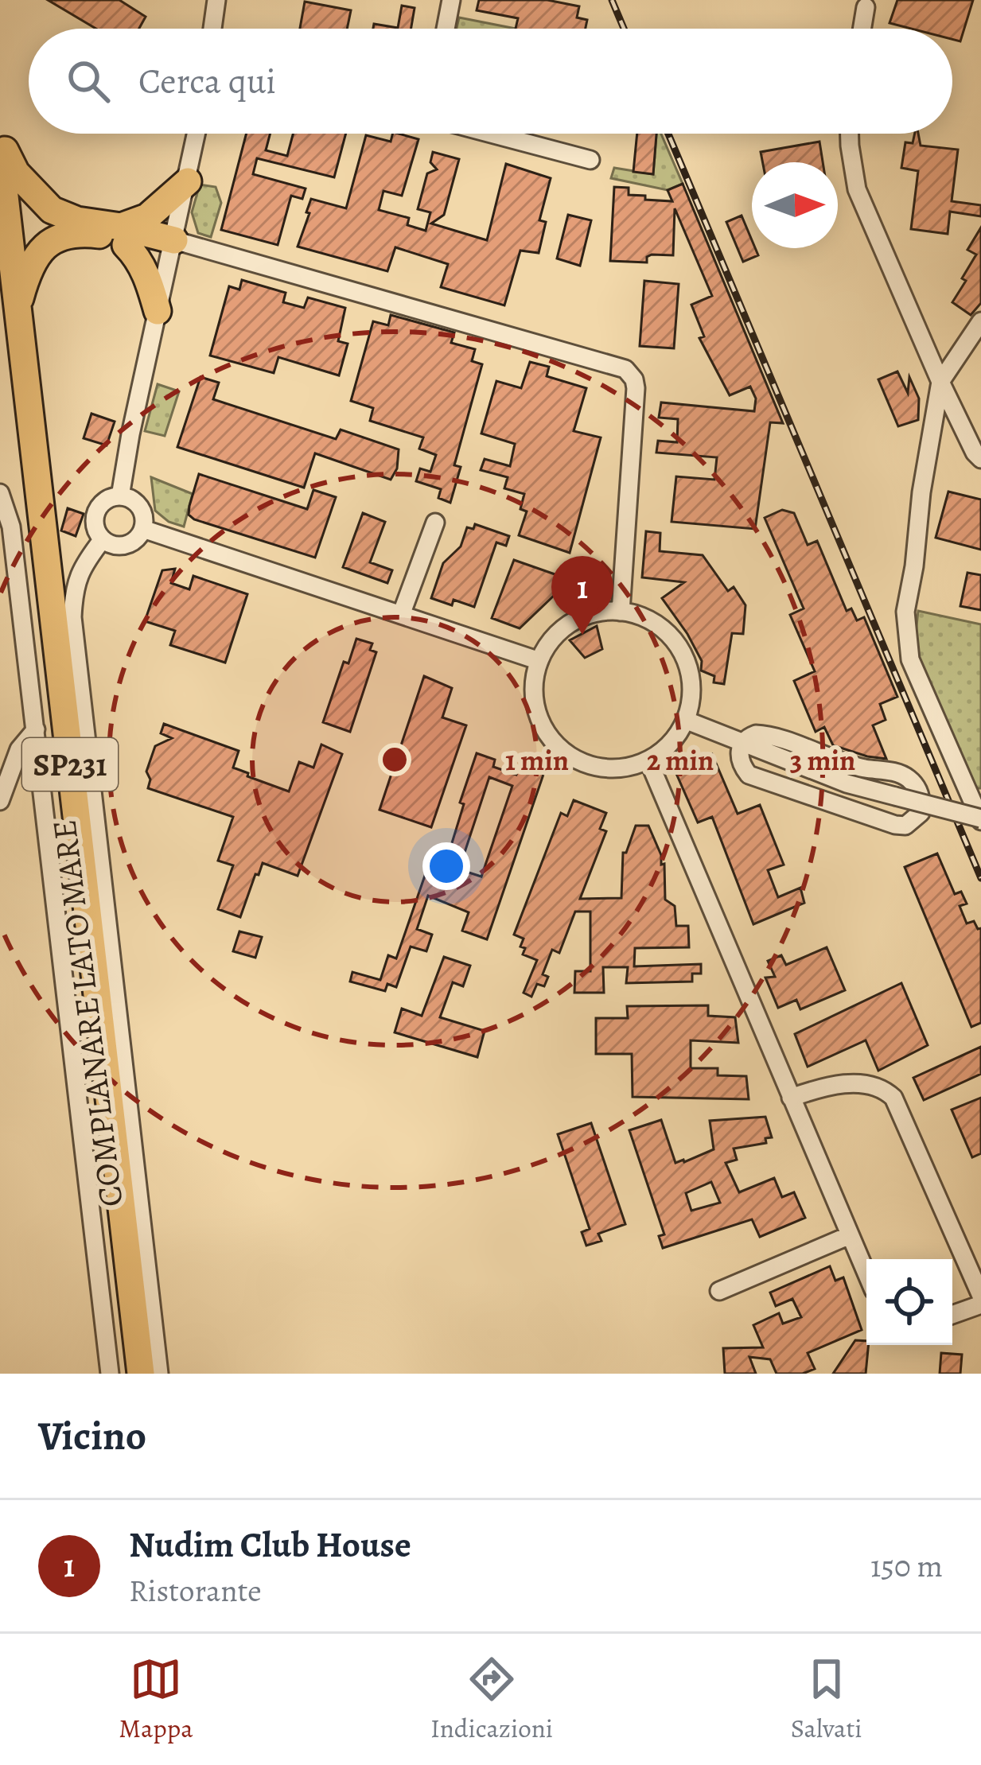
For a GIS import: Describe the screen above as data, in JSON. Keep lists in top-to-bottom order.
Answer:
{
  "streets": {
    "highway": ["SP231"],
    "street": ["COMPLANARE LATO MARE"]
  },
  "north": "right",
  "page": {
    "search": "Cerca qui",
    "pins": "1",
    "heading": "Vicino",
    "list": [
      {
        "mark": "1",
        "name": "Nudim Club House",
        "note": "Ristorante",
        "value": "150 m"
      }
    ],
    "nav": ["Mappa", "Indicazioni", "Salvati"]
  },
  "rings": ["1 min", "2 min", "3 min"]
}
